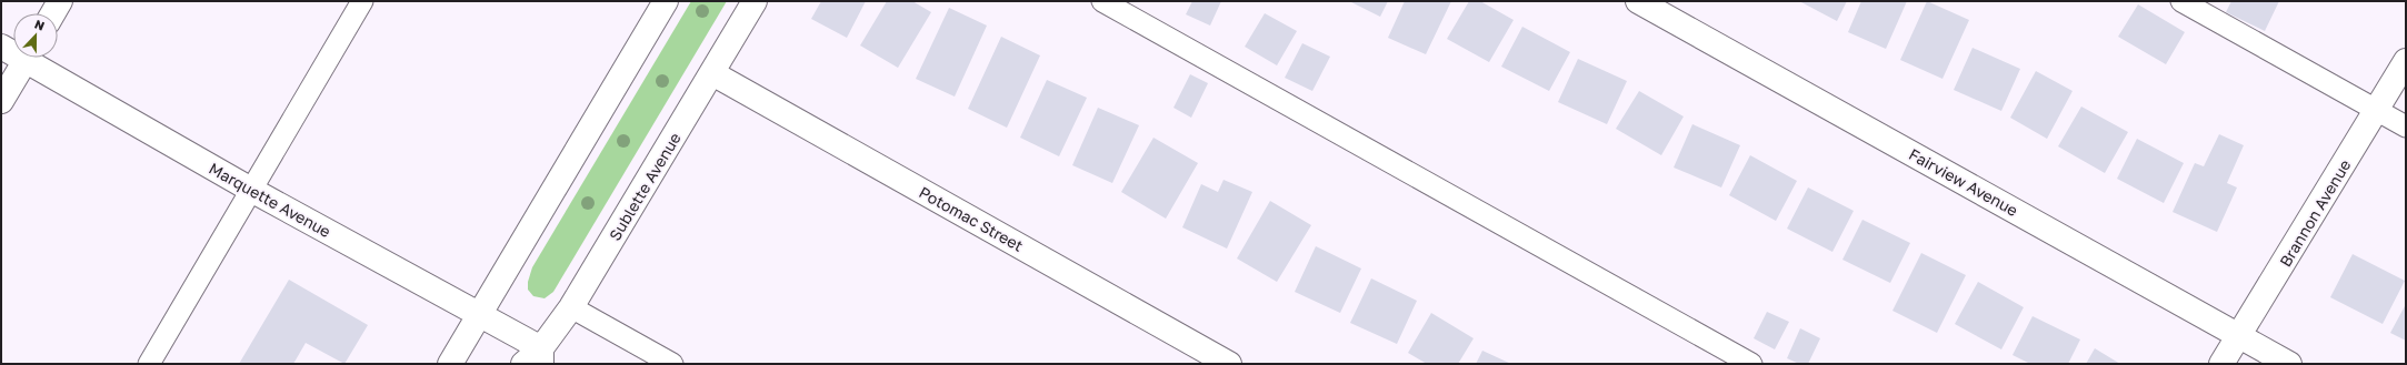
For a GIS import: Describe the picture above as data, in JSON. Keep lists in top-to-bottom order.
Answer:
{
  "streets": {
    "street": [
      "Fairview Avenue",
      "Sublette Avenue",
      "Marquette Avenue",
      "Brannon Avenue",
      "Potomac Street"
    ]
  },
  "crossings": [
    ["Fairview Avenue", "Brannon Avenue"],
    ["Sublette Avenue", "Marquette Avenue"],
    ["Sublette Avenue", "Potomac Street"]
  ],
  "north": "top"
}
